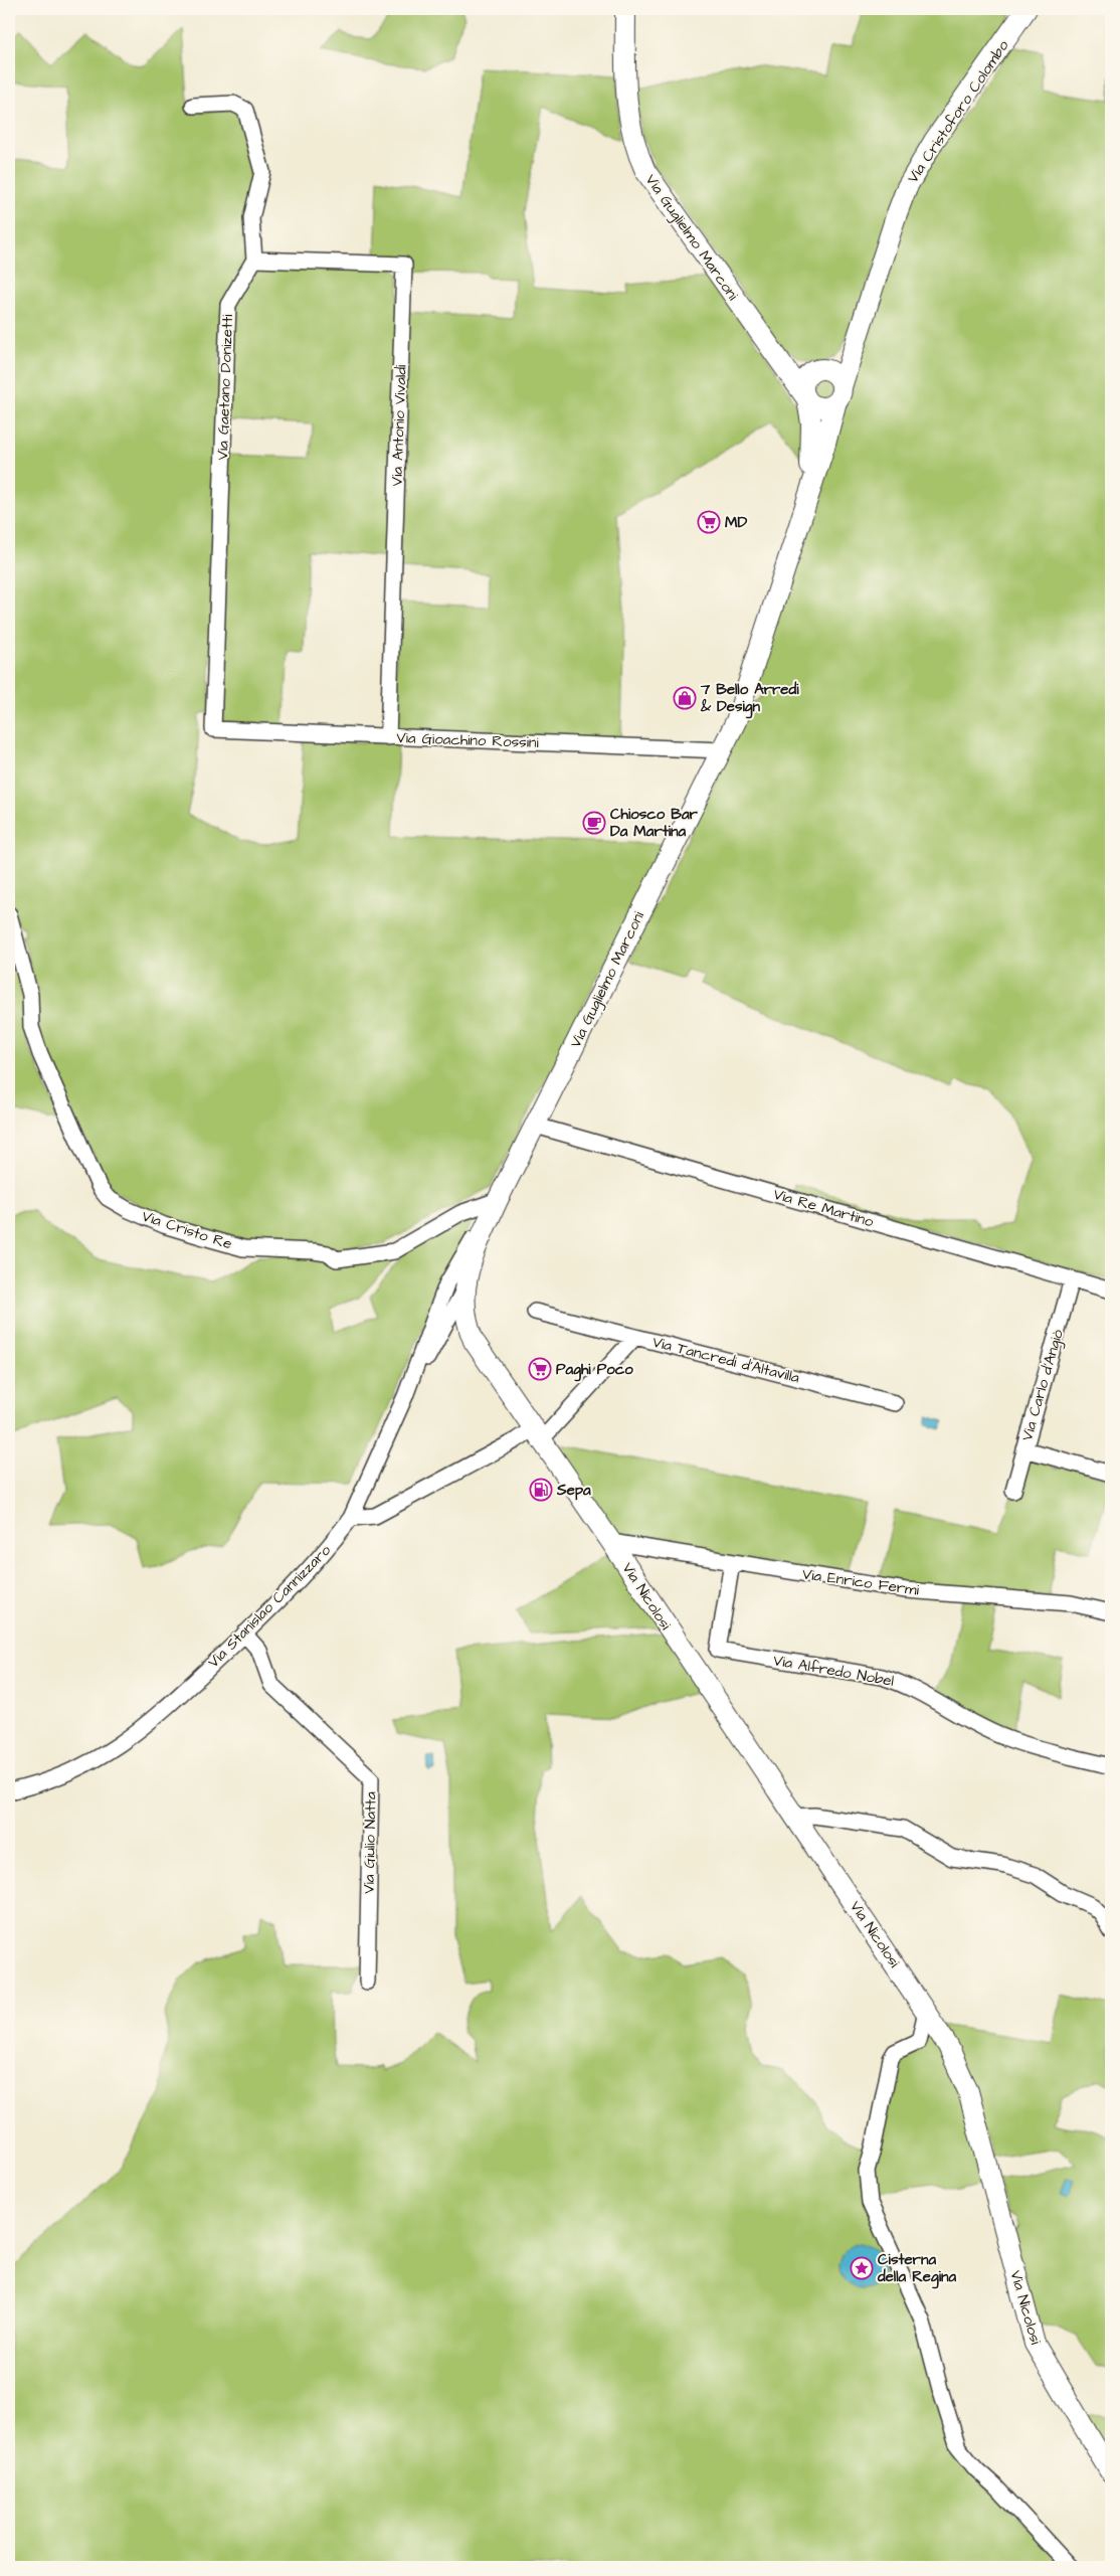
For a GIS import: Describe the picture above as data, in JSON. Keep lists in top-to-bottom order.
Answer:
{
  "streets": {
    "main road": ["Via Cristoforo Colombo", "Via Guglielmo Marconi", "Via Nicolosi"],
    "street": [
      "Via Gaetano Donizetti",
      "Via Antonio Vivaldi",
      "Via Gioachino Rossini",
      "Via Re Martino",
      "Via Cristo Re",
      "Via Tancredi d'Altavilla",
      "Via Carlo d'Angiò",
      "Via Enrico Fermi",
      "Via Stanislao Cannizzaro",
      "Via Alfredo Nobel",
      "Via Giulio Natta"
    ]
  },
  "crossings": [
    ["Via Guglielmo Marconi", "Via Gioachino Rossini"],
    ["Via Guglielmo Marconi", "Via Re Martino"],
    ["Via Guglielmo Marconi", "Via Cristo Re"],
    ["Via Guglielmo Marconi", "Via Tancredi d'Altavilla"],
    ["Via Guglielmo Marconi", "Via Nicolosi"],
    ["Via Gaetano Donizetti", "Via Antonio Vivaldi"],
    ["Via Gaetano Donizetti", "Via Gioachino Rossini"],
    ["Via Antonio Vivaldi", "Via Gioachino Rossini"],
    ["Via Re Martino", "Via Carlo d'Angiò"],
    ["Via Tancredi d'Altavilla", "Via Nicolosi"],
    ["Via Enrico Fermi", "Via Nicolosi"],
    ["Via Enrico Fermi", "Via Alfredo Nobel"],
    ["Via Stanislao Cannizzaro", "Via Giulio Natta"]
  ],
  "places": {
    "supermarket": ["MD", "Paghi Poco"],
    "shop": ["7 Bello Arredi & Design"],
    "cafe": ["Chiosco Bar Da Martina"],
    "fuel station": ["Sepa"],
    "place": ["Cisterna della Regina"]
  }
}
